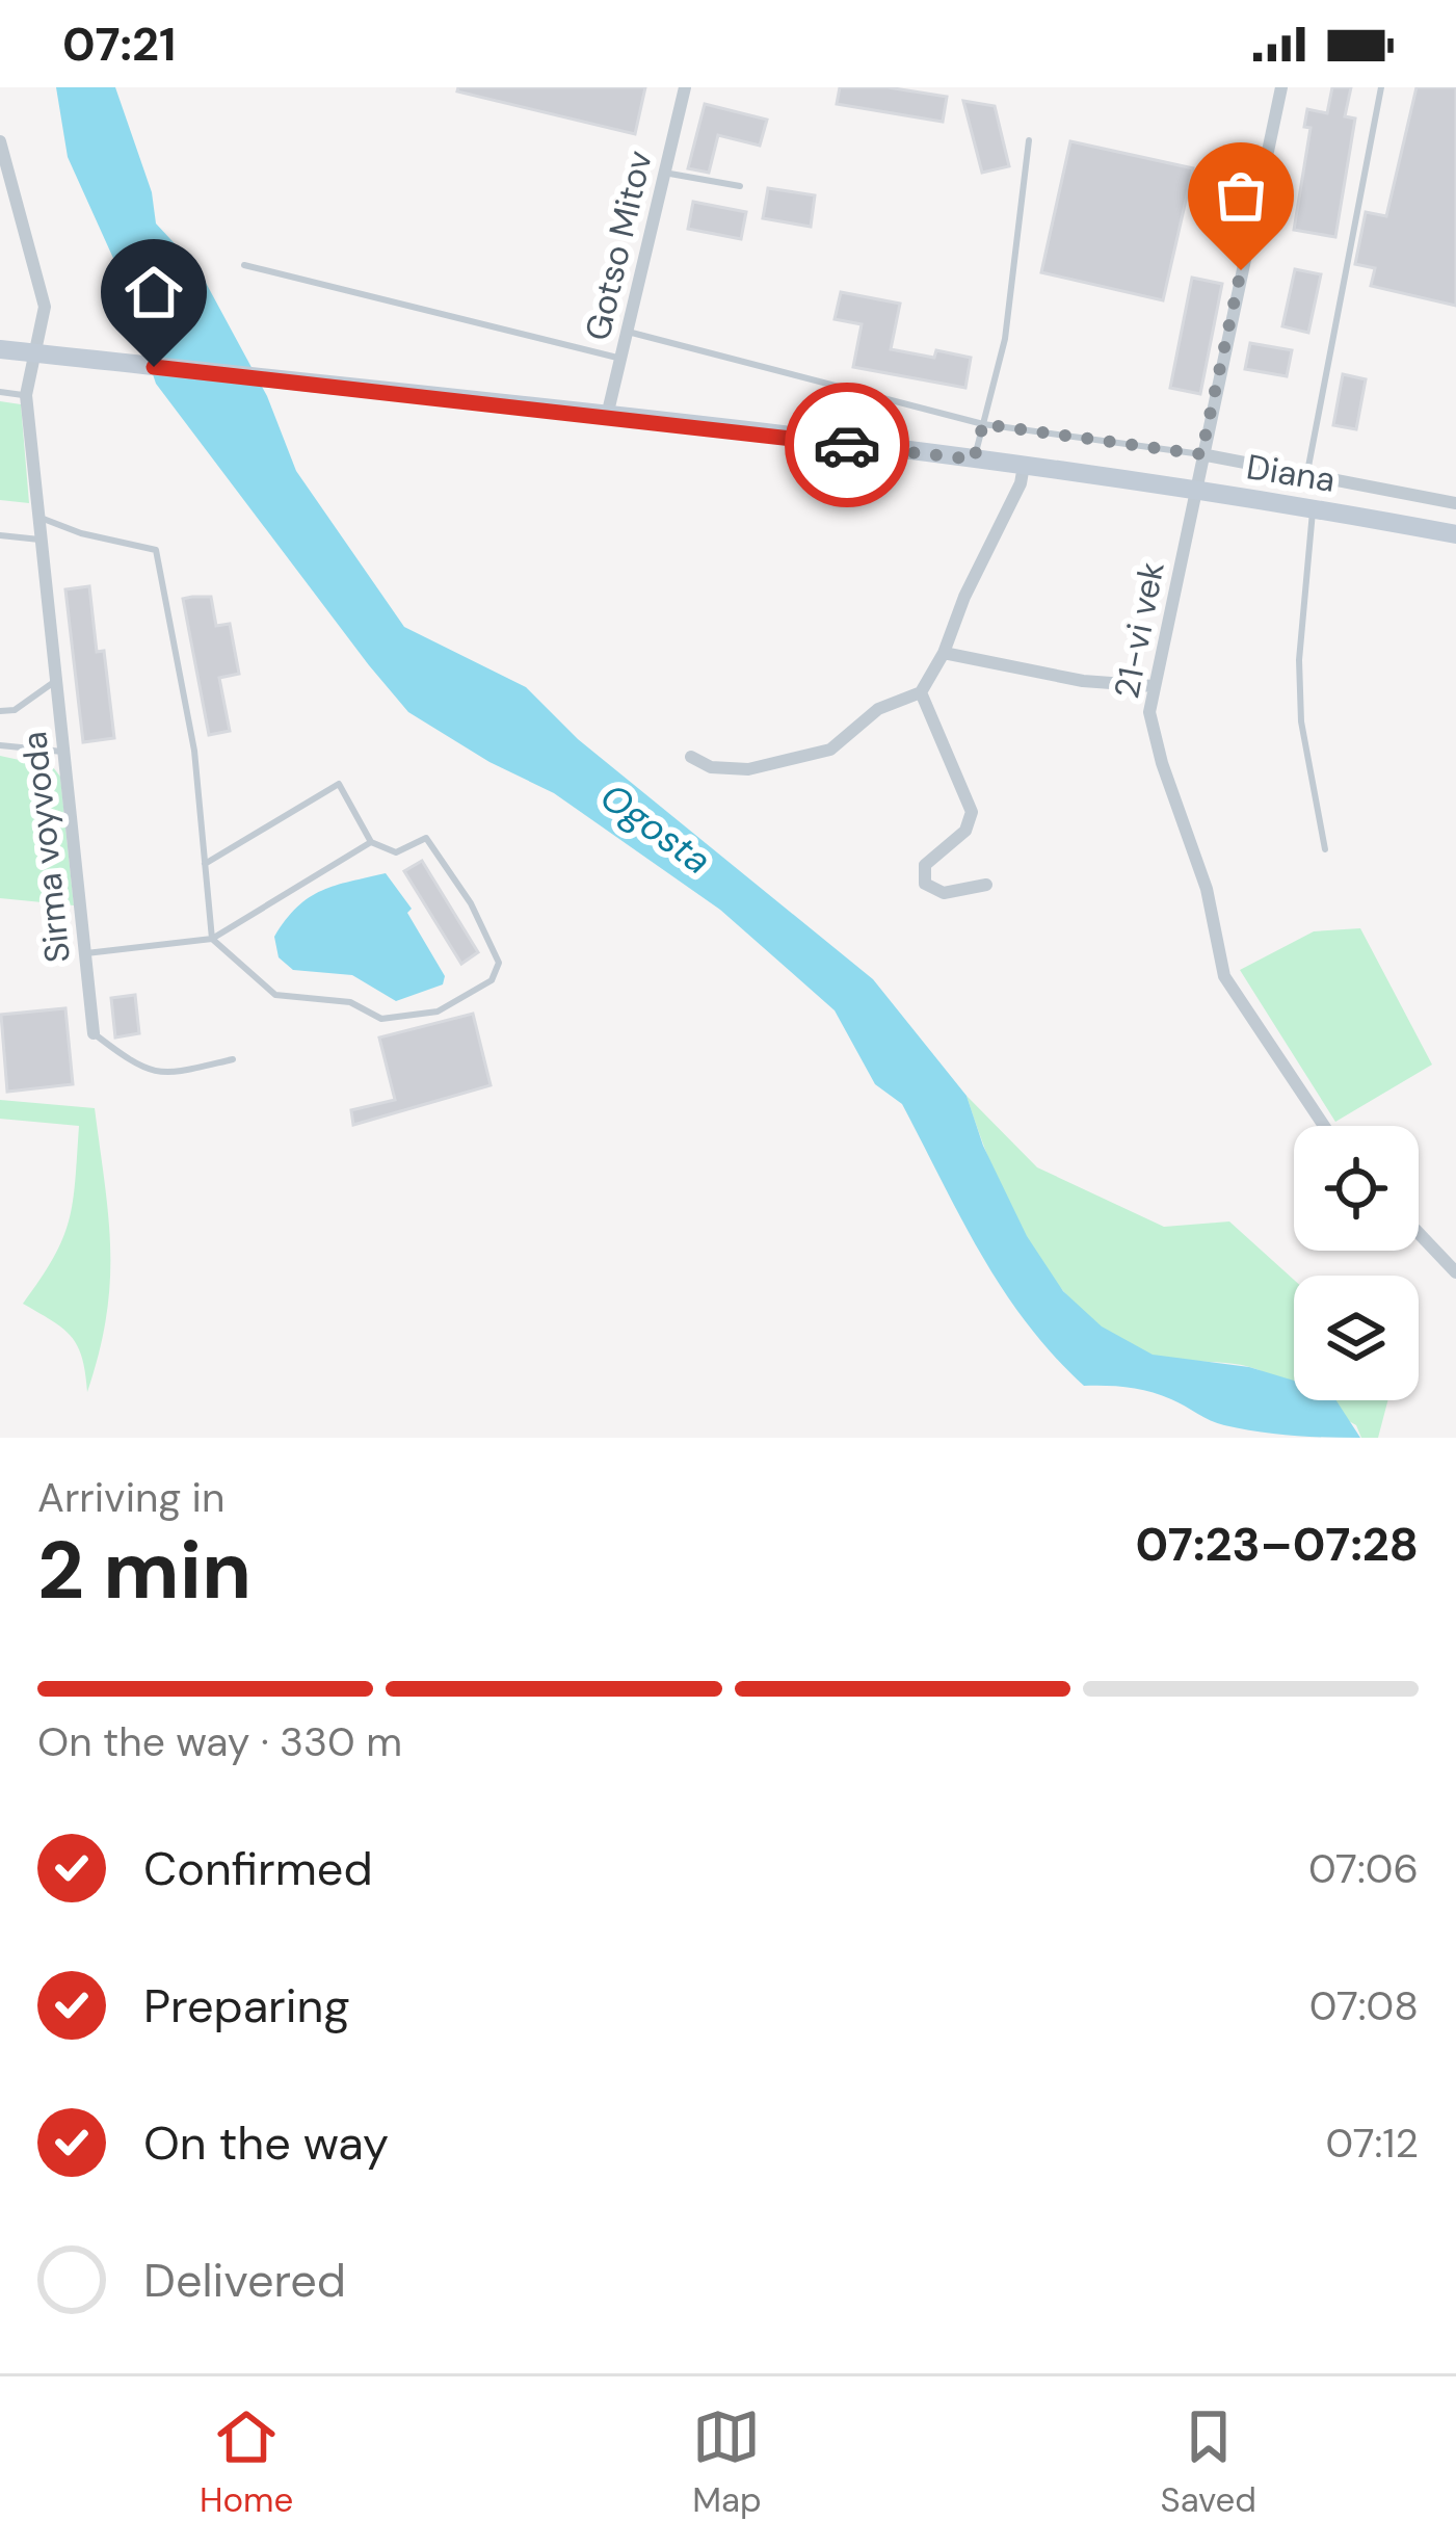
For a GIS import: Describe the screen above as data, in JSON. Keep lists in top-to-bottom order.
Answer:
{
  "streets": {
    "main road": ["Diana"],
    "street": ["Gotso Mitov", "21-vi vek", "Sirma voyvoda"]
  },
  "crossings": [
    ["Gotso Mitov", "Diana"],
    ["Diana", "21-vi vek"],
    ["Diana", "Sirma voyvoda"]
  ],
  "water": ["Ogosta"],
  "page": {
    "status": "07:21",
    "heading": ["2 min", "Arriving in", "07:23–07:28"],
    "bar": "On the way · 330 m",
    "list": [
      ["Confirmed", "07:06"],
      ["Preparing", "07:08"],
      ["On the way", "07:12"],
      "Delivered"
    ],
    "tabs": ["Home", "Map", "Saved"]
  }
}
